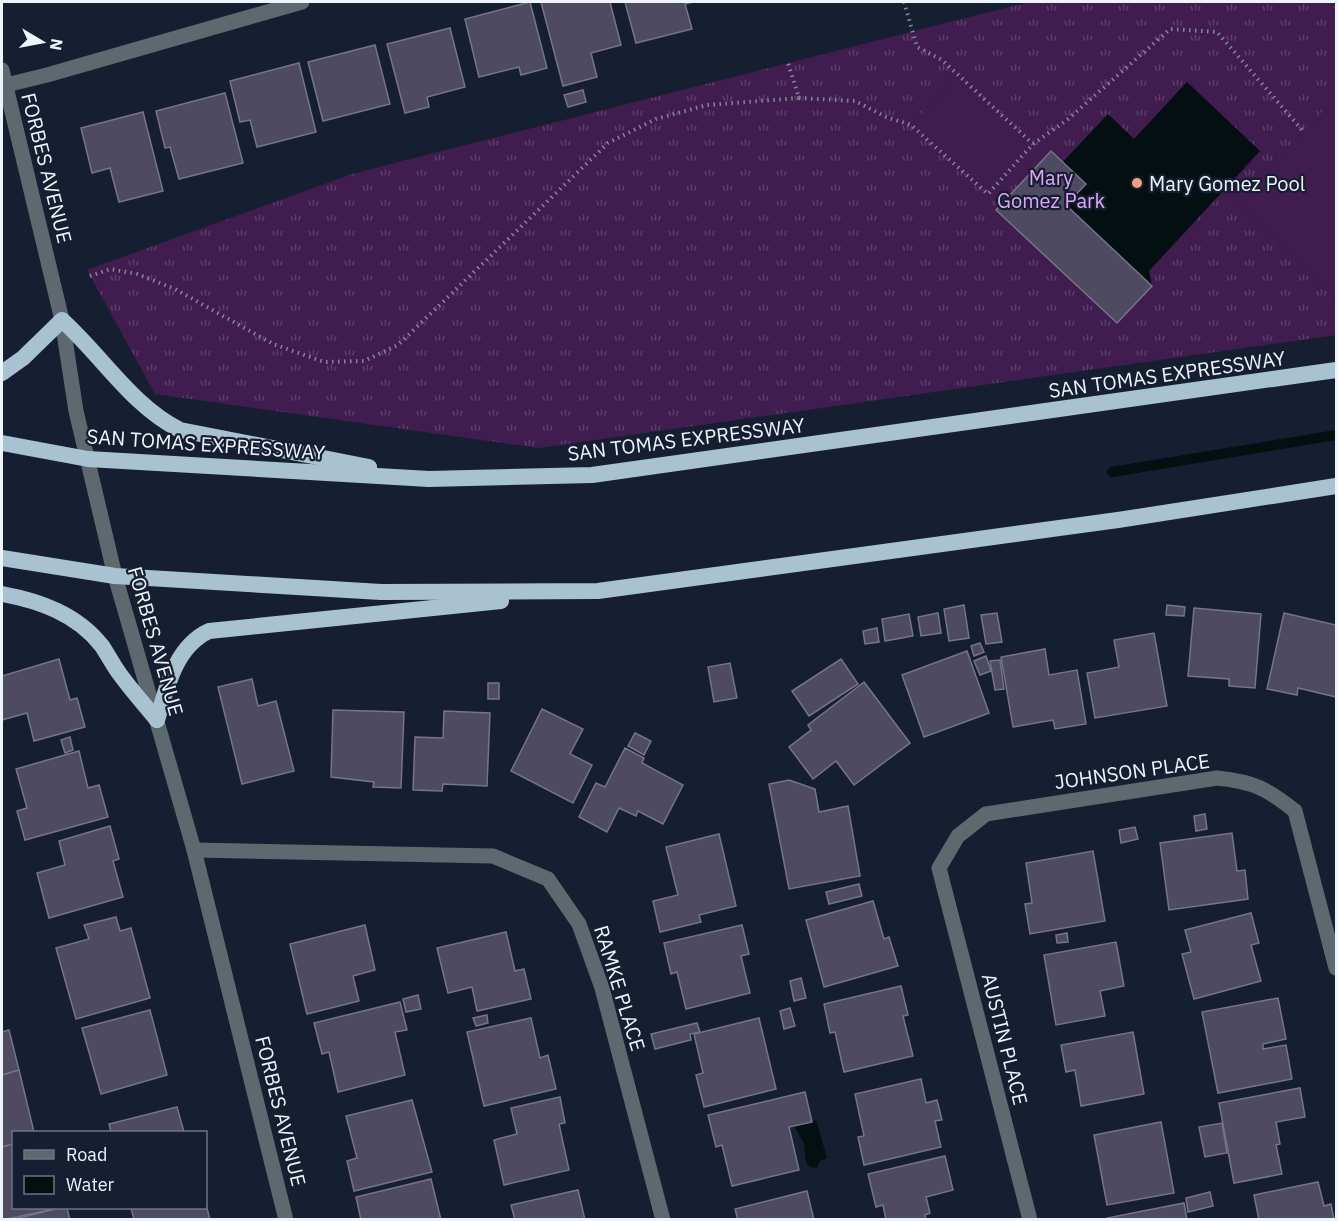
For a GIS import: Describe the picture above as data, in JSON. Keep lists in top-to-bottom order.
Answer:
{
  "streets": {
    "highway": ["SAN TOMAS EXPRESSWAY"],
    "street": [
      "FORBES AVENUE",
      "JOHNSON PLACE",
      "RAMKE PLACE",
      "AUSTIN PLACE"
    ]
  },
  "crossings": [
    ["FORBES AVENUE", "SAN TOMAS EXPRESSWAY"],
    ["FORBES AVENUE", "RAMKE PLACE"],
    ["JOHNSON PLACE", "AUSTIN PLACE"]
  ],
  "parks": ["Mary Gomez Park"],
  "places": ["Mary Gomez Pool"],
  "legend": ["Road", "Water"],
  "north": "right"
}
